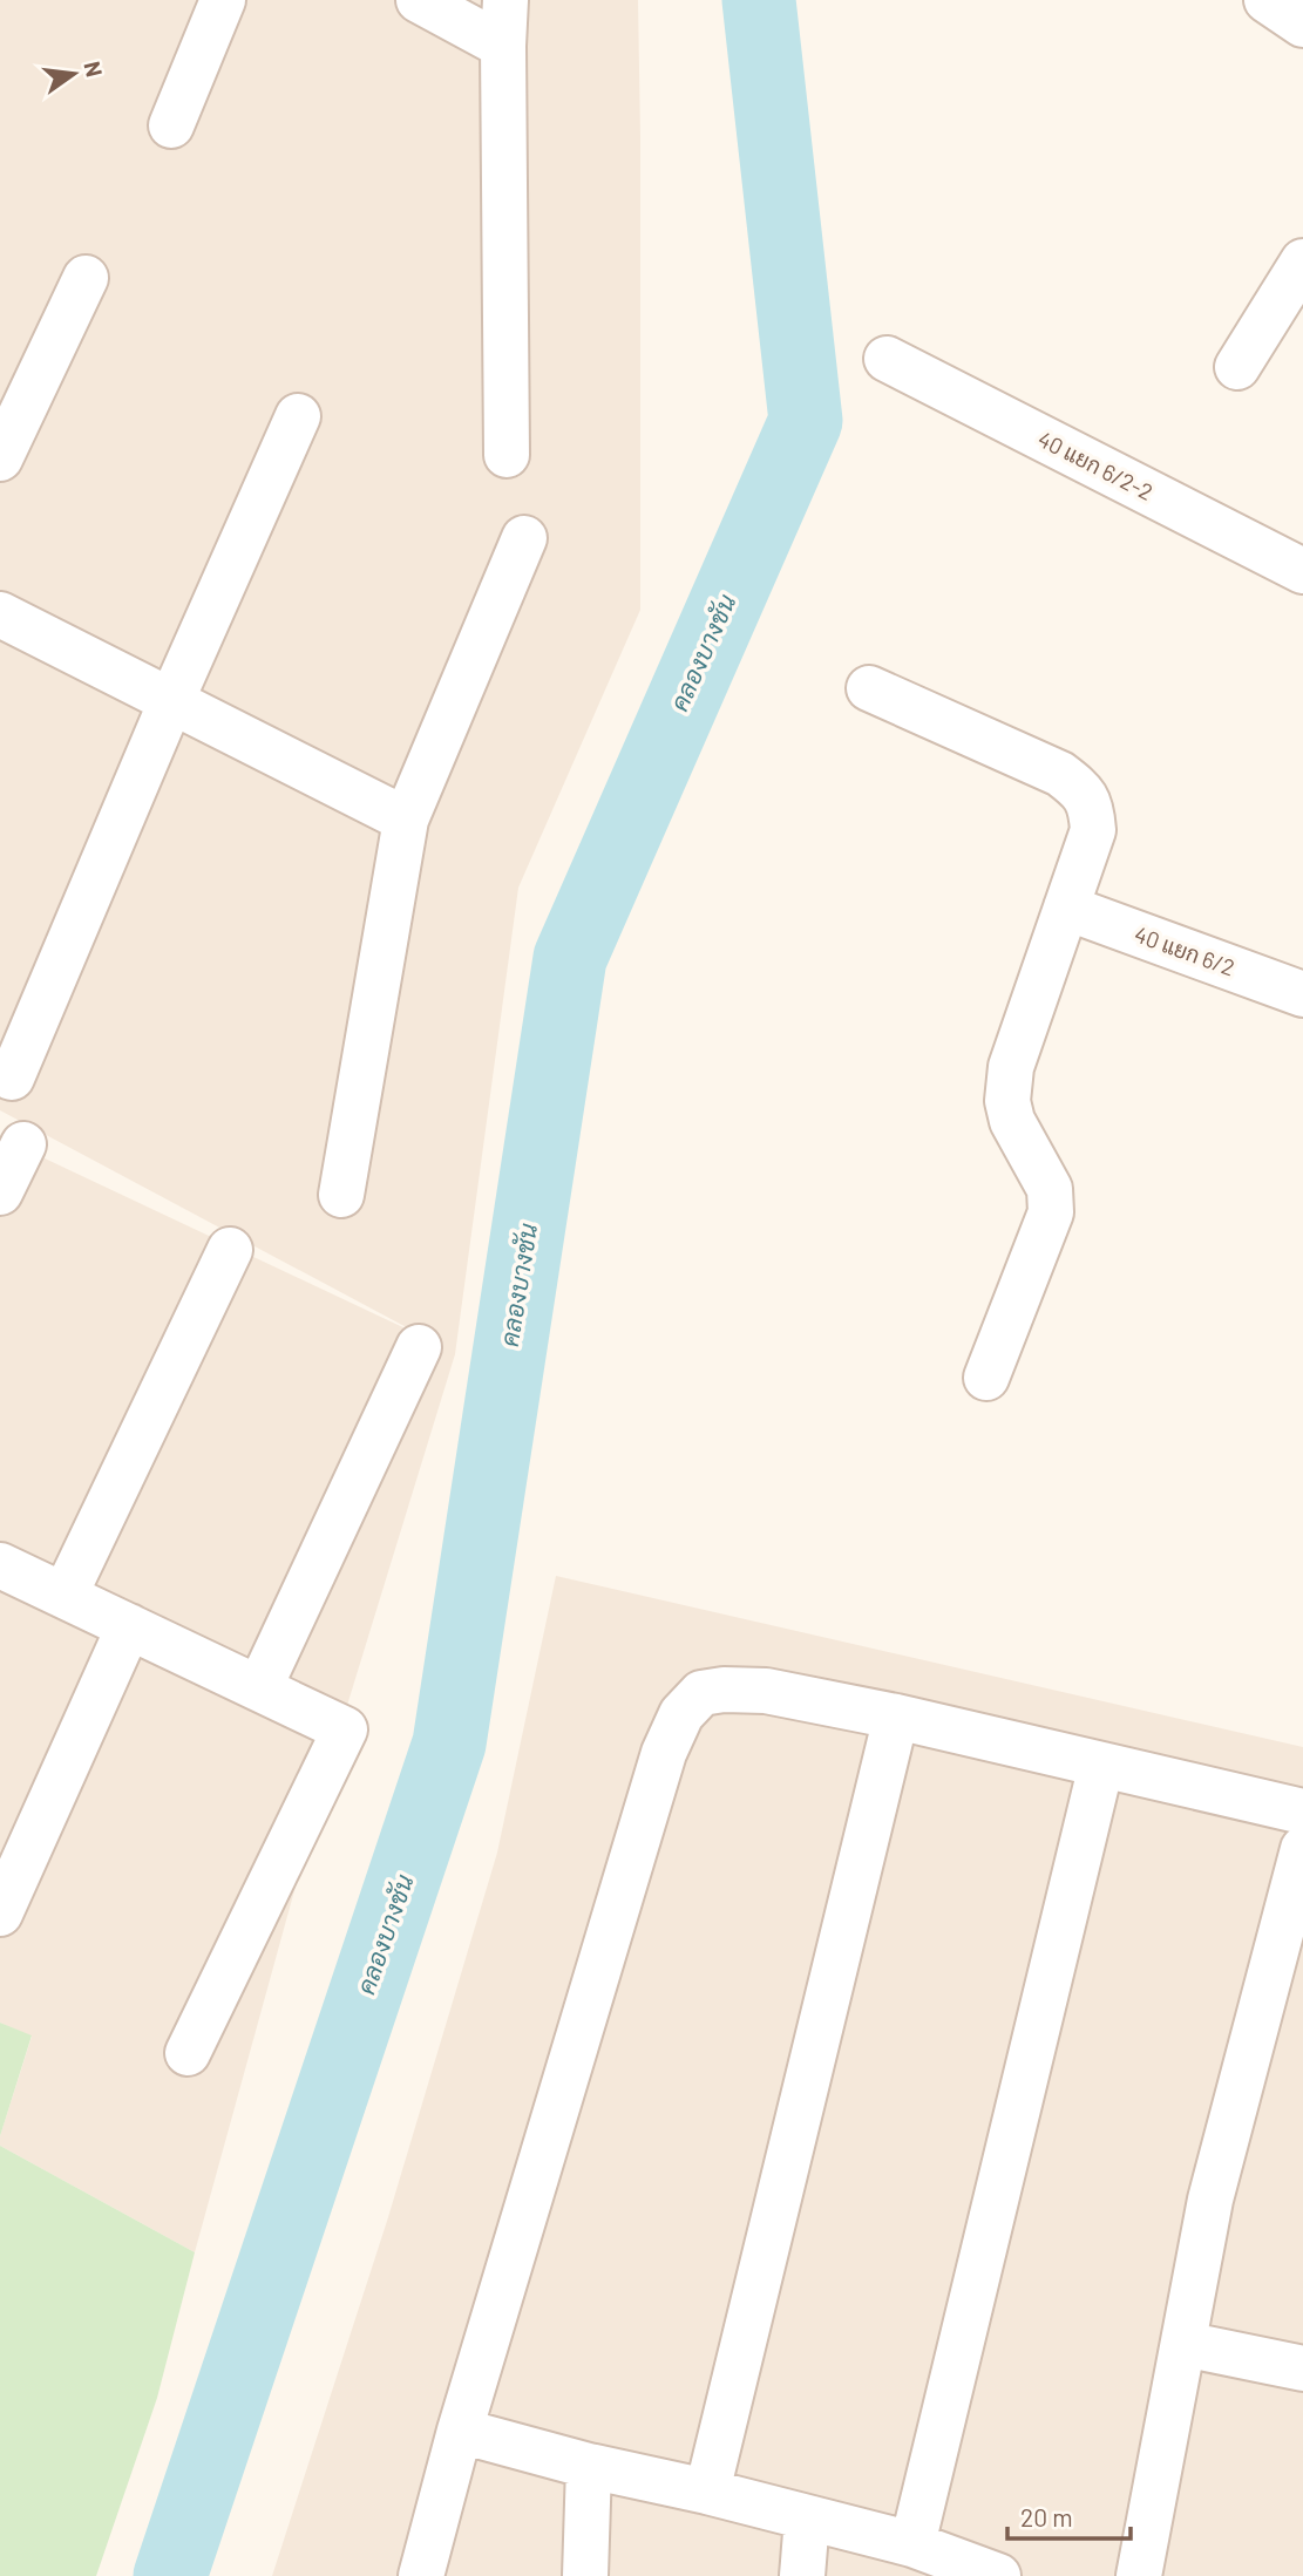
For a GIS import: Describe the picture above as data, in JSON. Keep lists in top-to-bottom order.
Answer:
{
  "streets": {
    "street": ["40 แยก 6/2-2", "40 แยก 6/2"]
  },
  "water": ["คลองบางชัน"],
  "scale_bar": "20 m",
  "north": "right"
}
